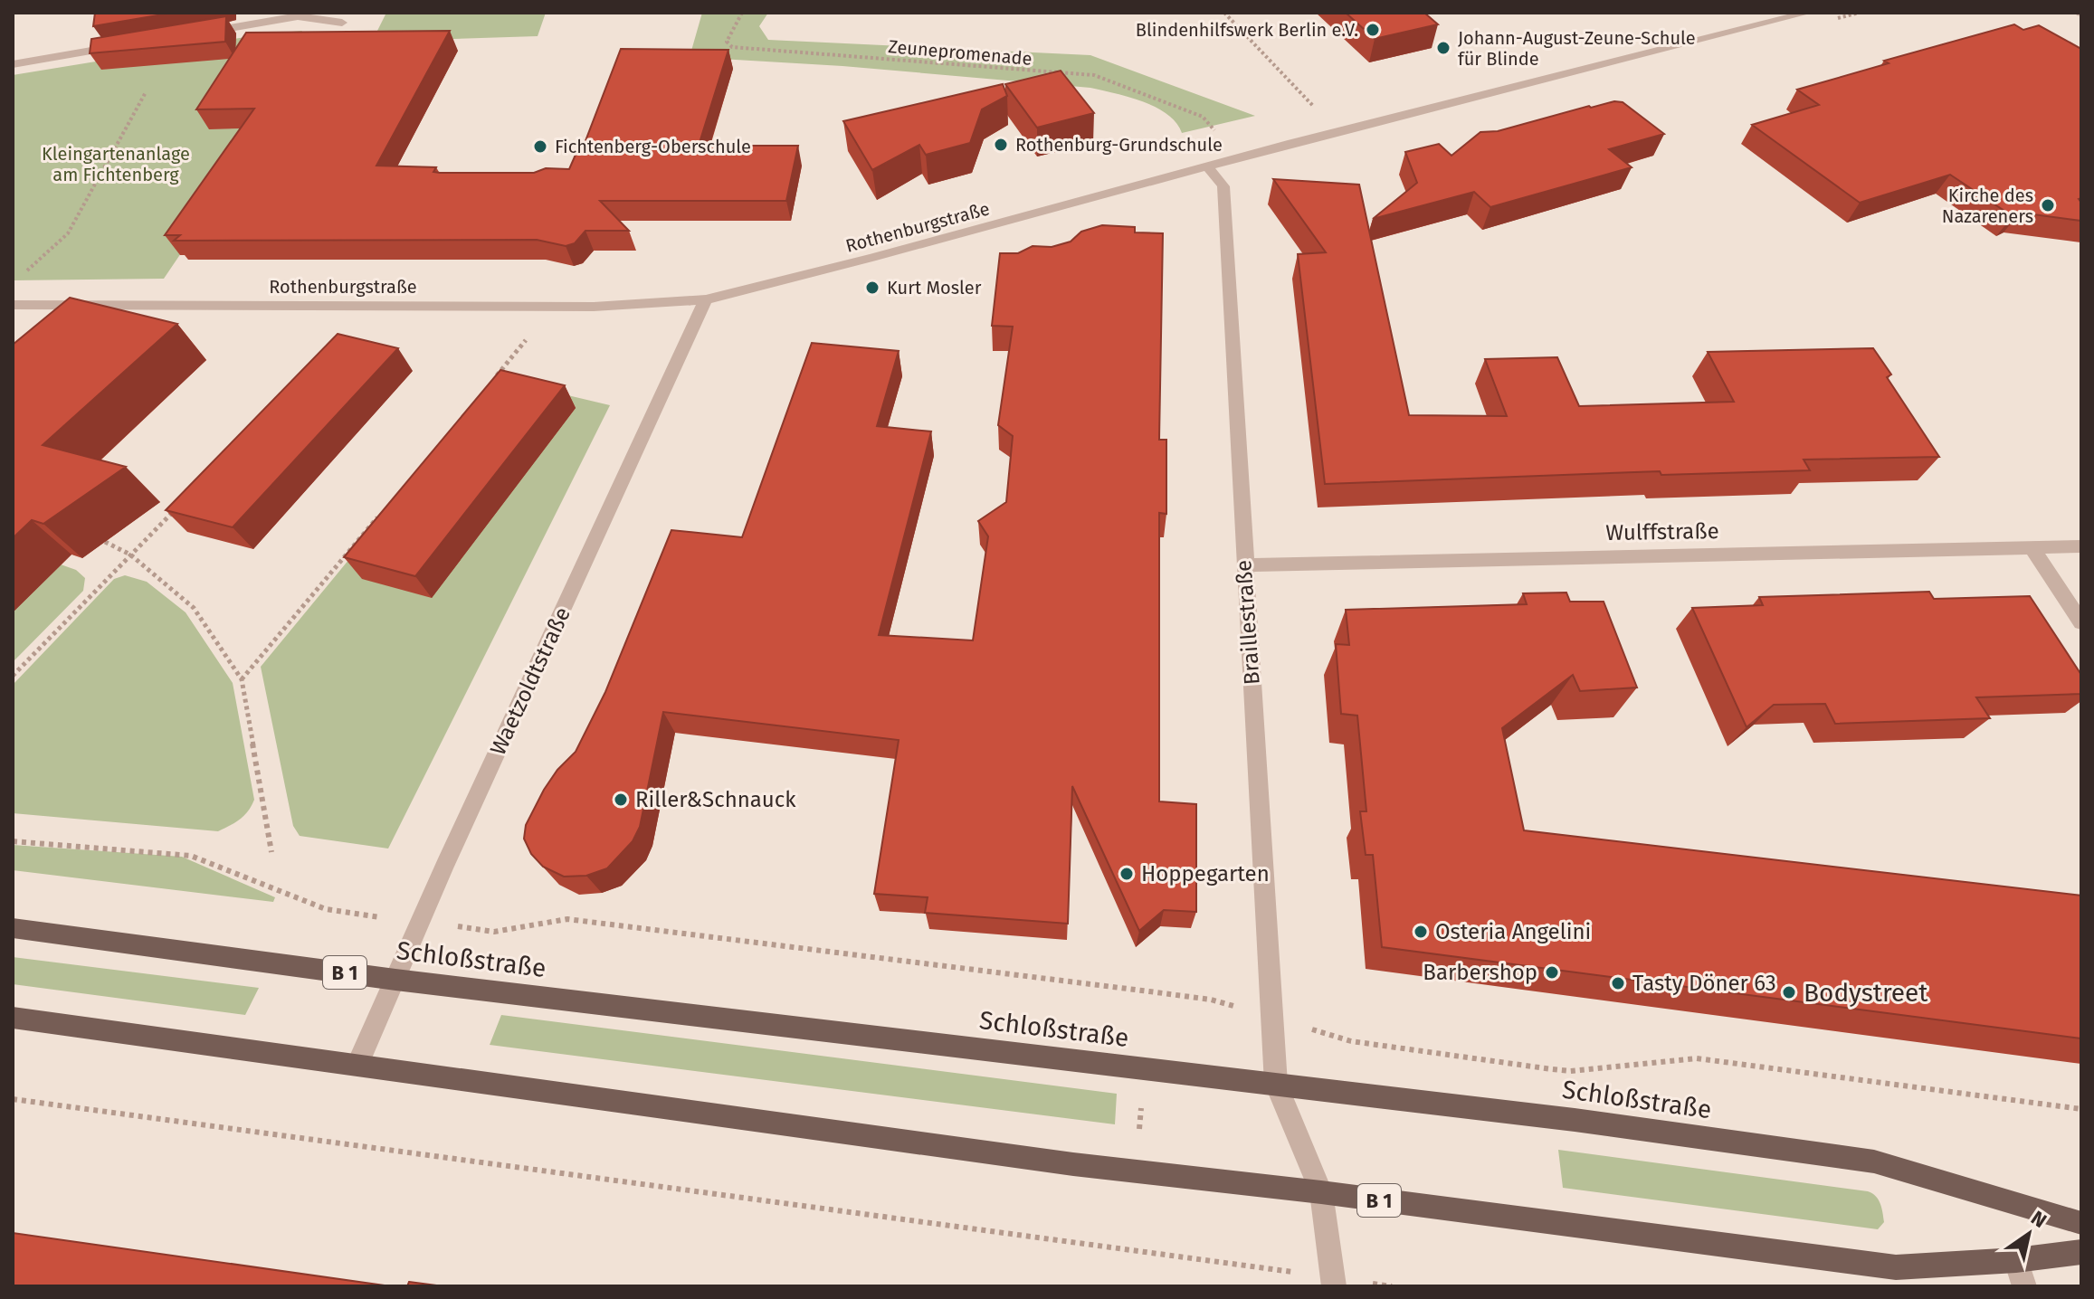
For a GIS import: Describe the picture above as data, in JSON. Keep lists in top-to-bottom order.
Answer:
{
  "streets": {
    "main road": ["Schloßstraße", "B 1"],
    "street": [
      "Rothenburgstraße",
      "Wulffstraße",
      "Braillestraße",
      "Waetzoldtstraße"
    ],
    "path": ["Zeunepromenade"]
  },
  "crossings": [
    ["Rothenburgstraße", "Braillestraße"],
    ["Rothenburgstraße", "Waetzoldtstraße"],
    ["Wulffstraße", "Braillestraße"],
    ["Braillestraße", "Schloßstraße"],
    ["Braillestraße", "B 1"],
    ["Waetzoldtstraße", "Schloßstraße"],
    ["Waetzoldtstraße", "B 1"]
  ],
  "parks": ["Kleingartenanlage am Fichtenberg"],
  "places": [
    "Blindenhilfswerk Berlin e.V.",
    "Johann-August-Zeune-Schule für Blinde",
    "Rothenburg-Grundschule",
    "Fichtenberg-Oberschule",
    "Kirche des Nazareners",
    "Kurt Mosler",
    "Riller&Schnauck",
    "Hoppegarten",
    "Osteria Angelini",
    "Barbershop",
    "Tasty Döner 63",
    "Bodystreet"
  ],
  "north": "top right"
}
